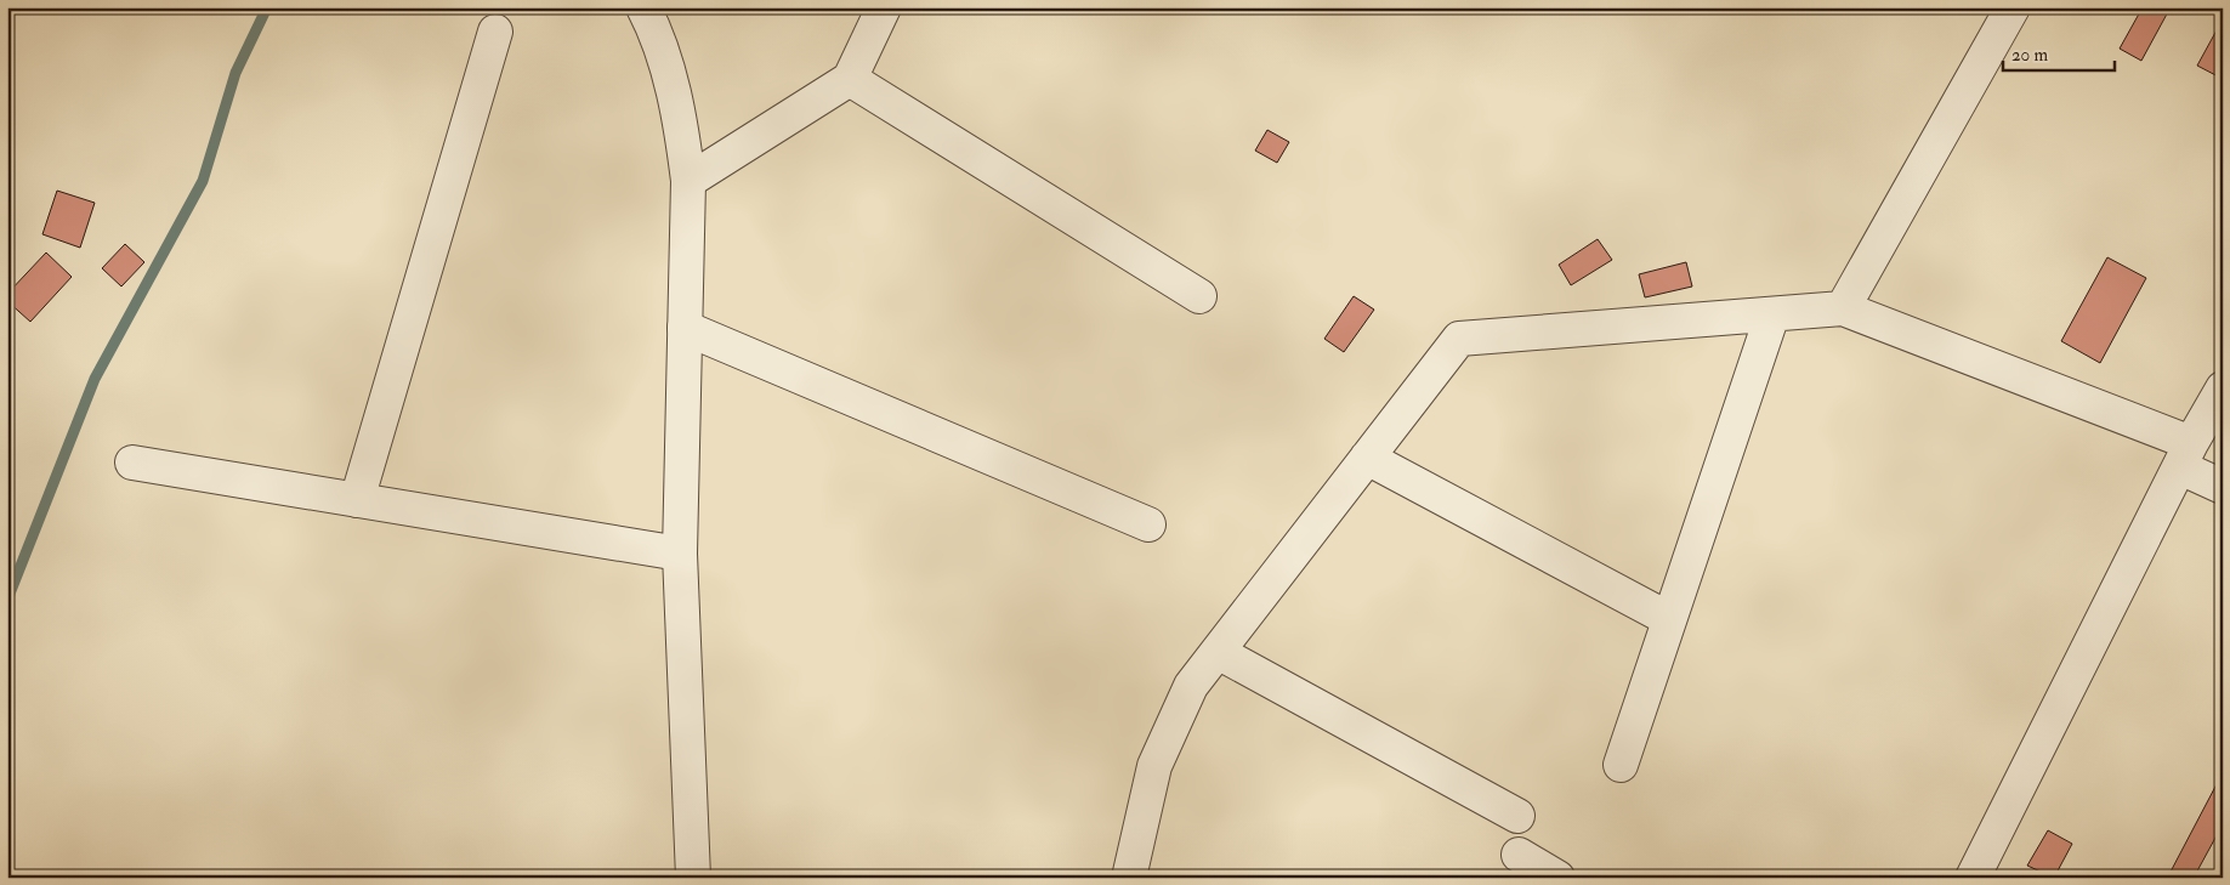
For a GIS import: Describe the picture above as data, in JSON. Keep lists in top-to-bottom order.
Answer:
{
  "scale_bar": "20 m"
}
